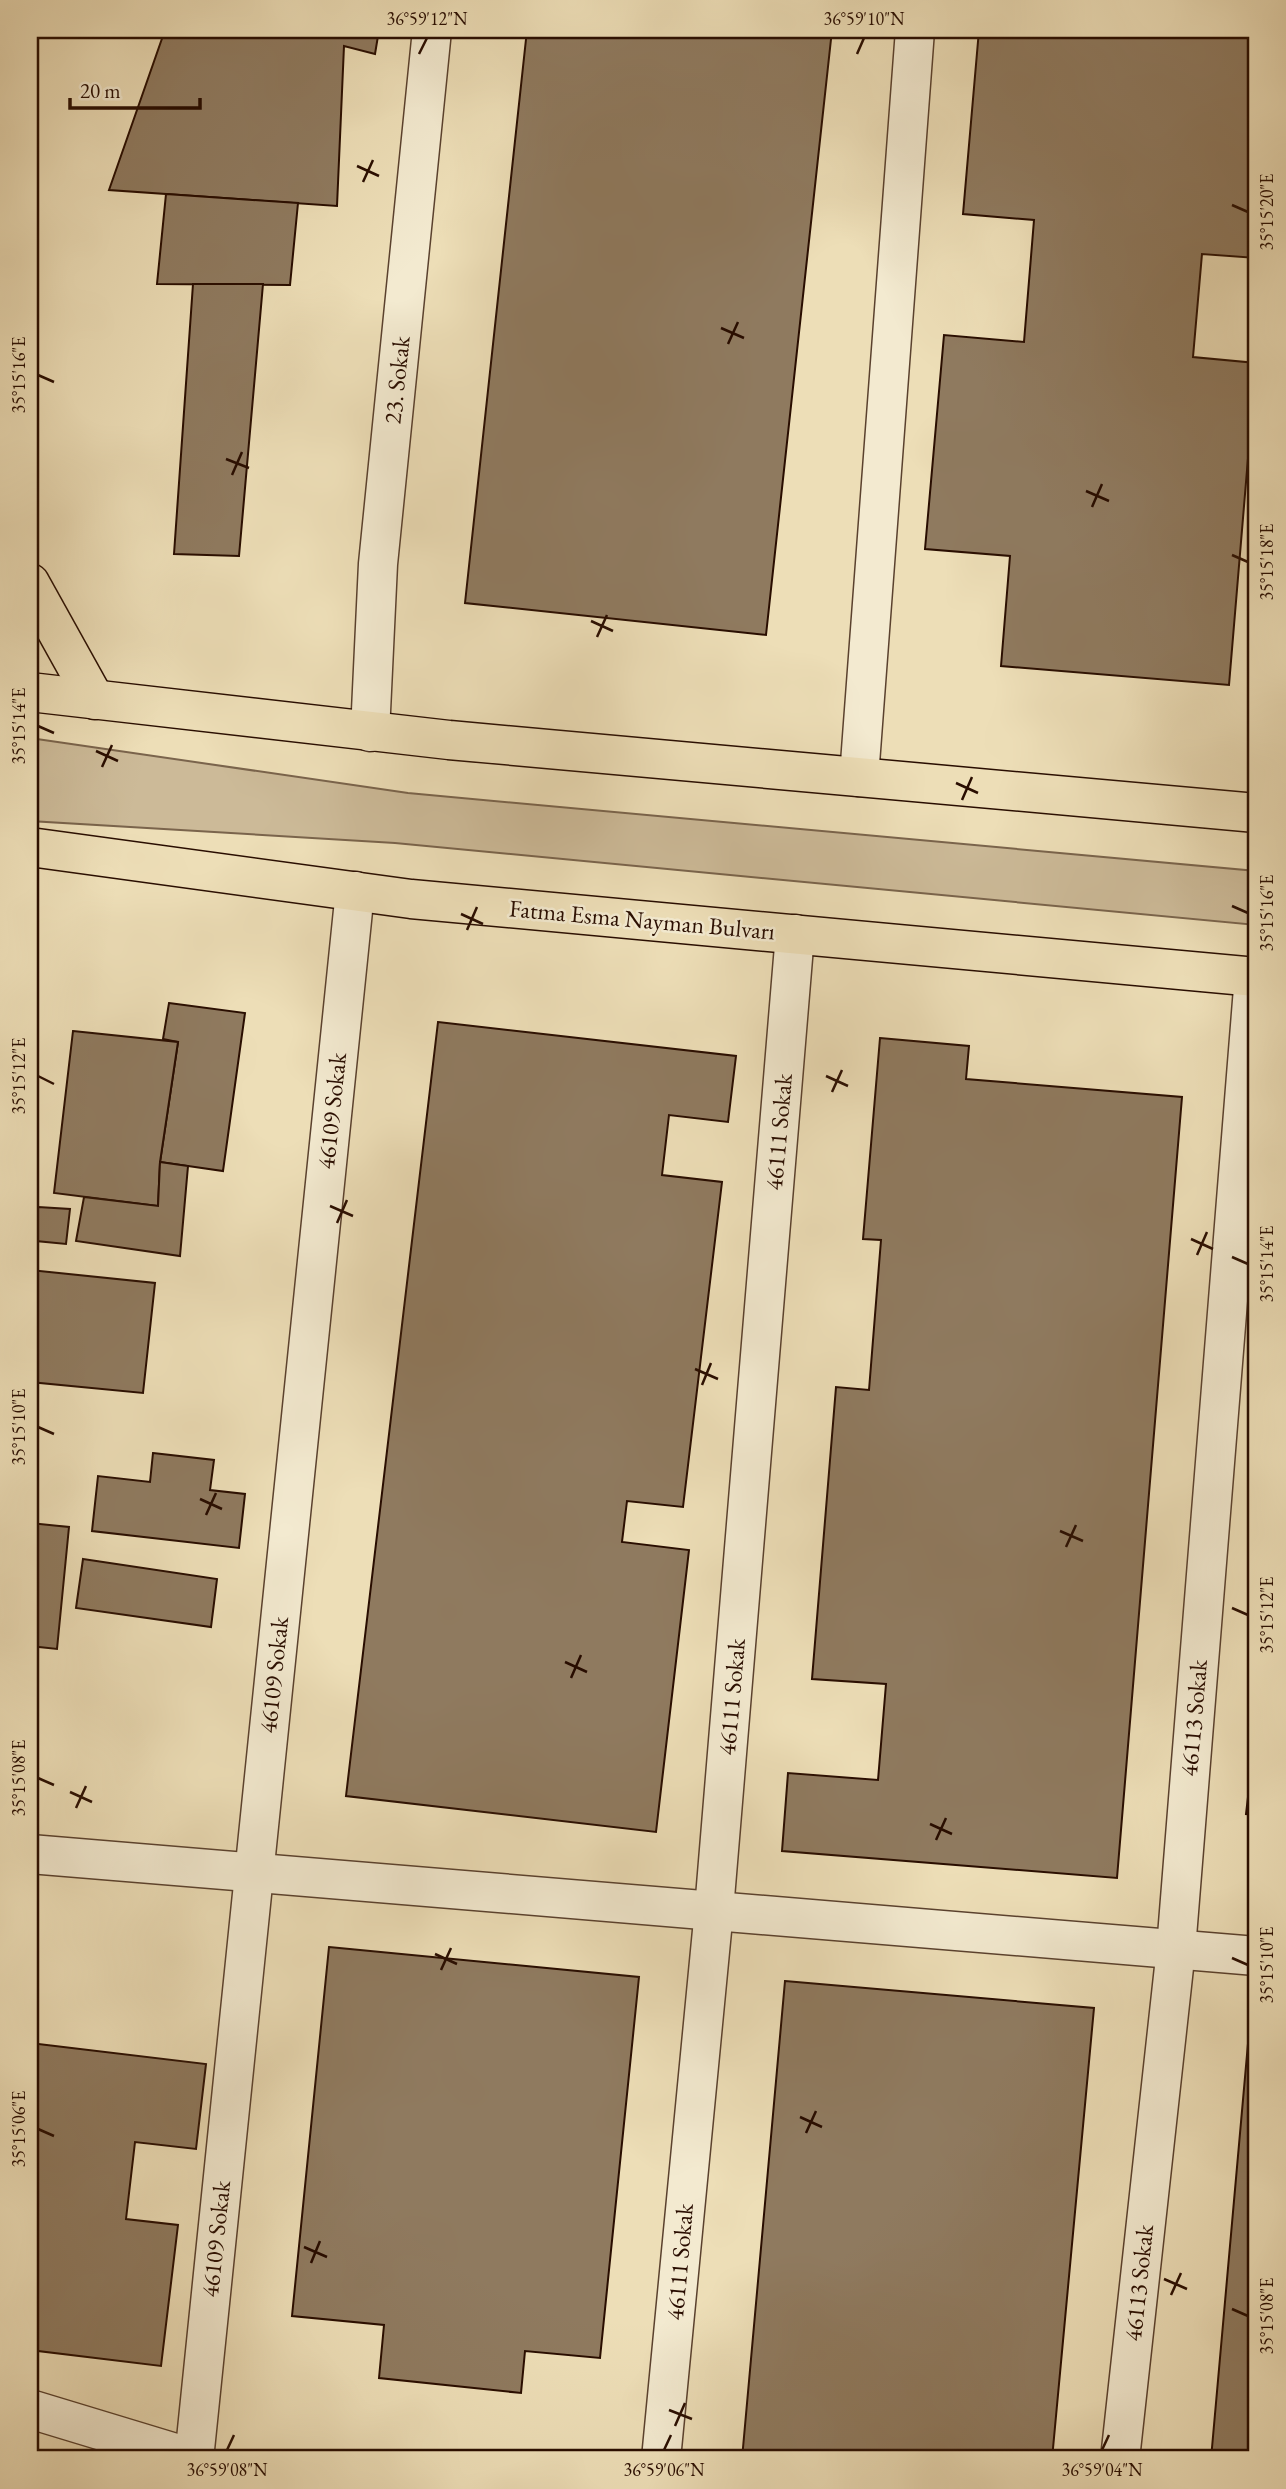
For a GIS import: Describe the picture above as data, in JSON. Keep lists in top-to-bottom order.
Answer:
{
  "streets": {
    "main road": ["Fatma Esma Nayman Bulvarı"],
    "street": [
      "23. Sokak",
      "46109 Sokak",
      "46111 Sokak",
      "46113 Sokak"
    ]
  },
  "crossings": [
    ["Fatma Esma Nayman Bulvarı", "46109 Sokak"],
    ["Fatma Esma Nayman Bulvarı", "46111 Sokak"],
    ["Fatma Esma Nayman Bulvarı", "46113 Sokak"]
  ],
  "scale_bar": "20 m",
  "coordinates": [
    "36°59'12\"N",
    "36°59'10\"N",
    "35°15'20\"E",
    "35°15'16\"E",
    "35°15'18\"E",
    "35°15'14\"E",
    "35°15'12\"E",
    "35°15'10\"E",
    "35°15'08\"E",
    "35°15'06\"E",
    "36°59'08\"N",
    "36°59'06\"N",
    "36°59'04\"N"
  ]
}
